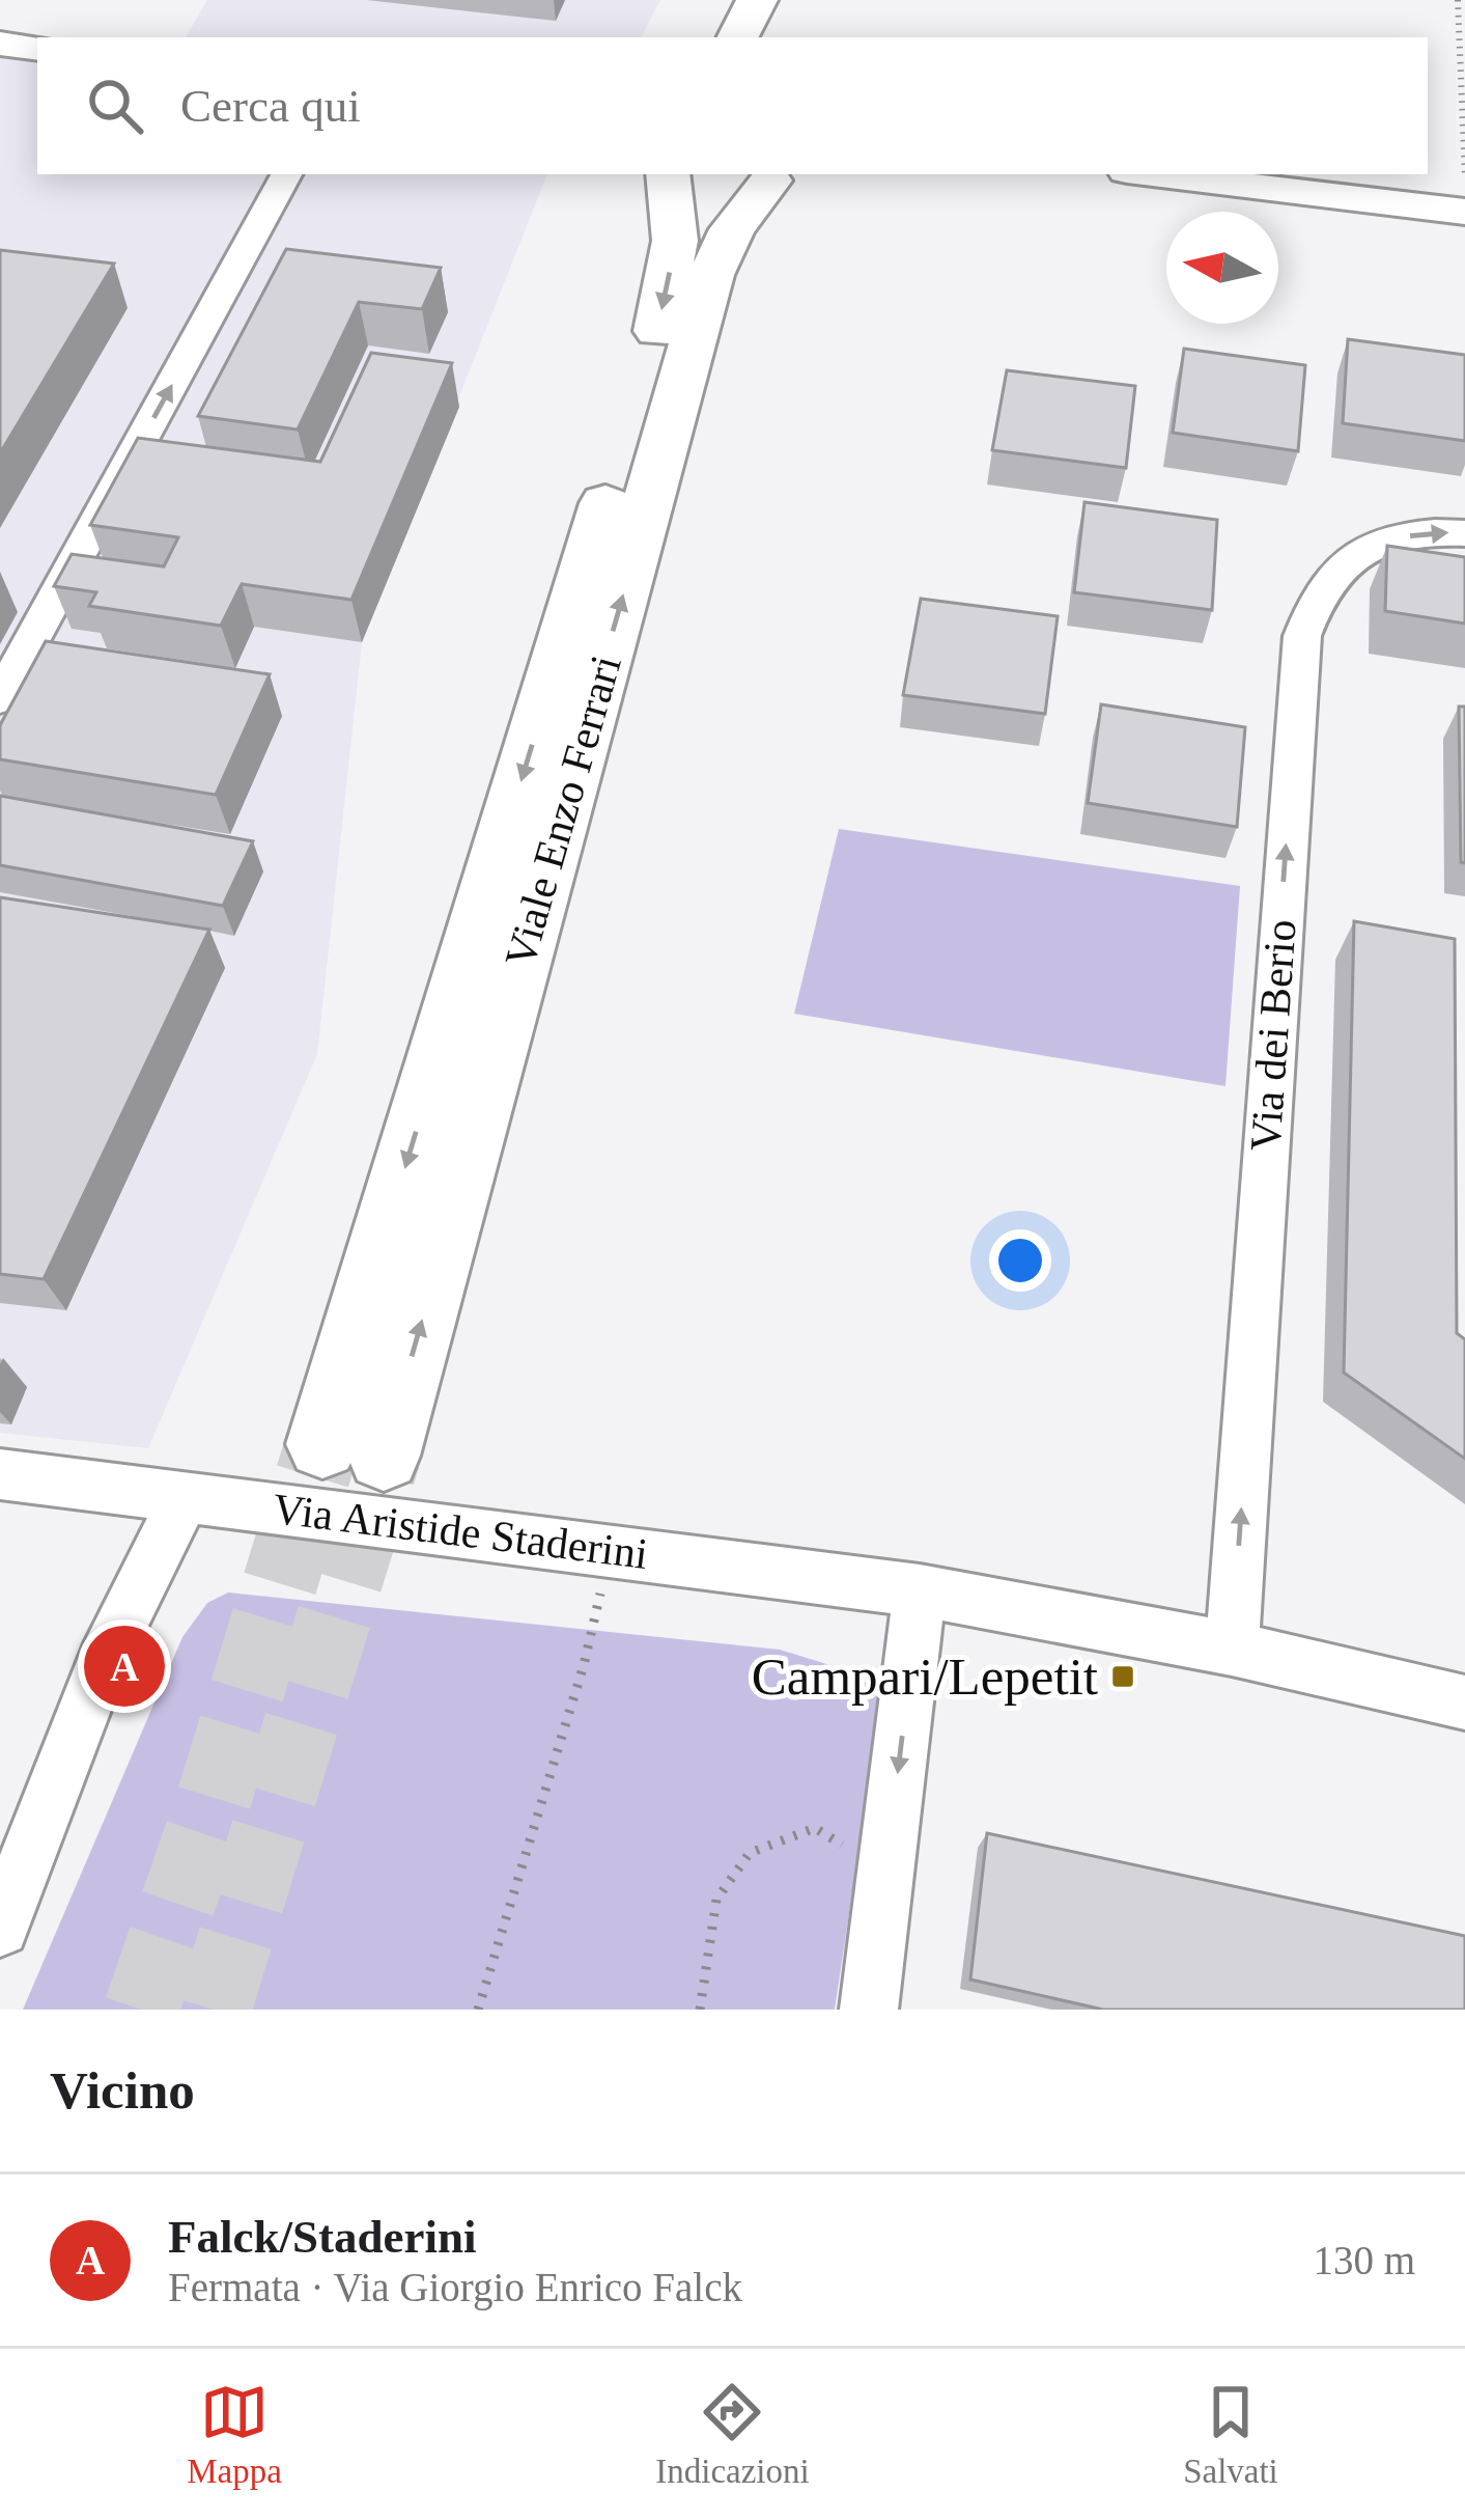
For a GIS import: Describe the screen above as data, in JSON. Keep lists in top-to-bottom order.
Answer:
{
  "streets": {
    "main road": ["Viale Enzo Ferrari"],
    "street": ["Via dei Berio", "Via Aristide Staderini"]
  },
  "crossings": [
    ["Via dei Berio", "Via Aristide Staderini"]
  ],
  "one_way": ["Via dei Berio"],
  "places": {
    "transit": ["Campari/Lepetit"]
  },
  "north": "left",
  "page": {
    "search": "Cerca qui",
    "pins": "A",
    "heading": "Vicino",
    "list": [
      {
        "mark": "A",
        "name": "Falck/Staderini",
        "note": "Fermata · Via Giorgio Enrico Falck",
        "value": "130 m"
      }
    ],
    "nav": ["Mappa", "Indicazioni", "Salvati"]
  }
}
